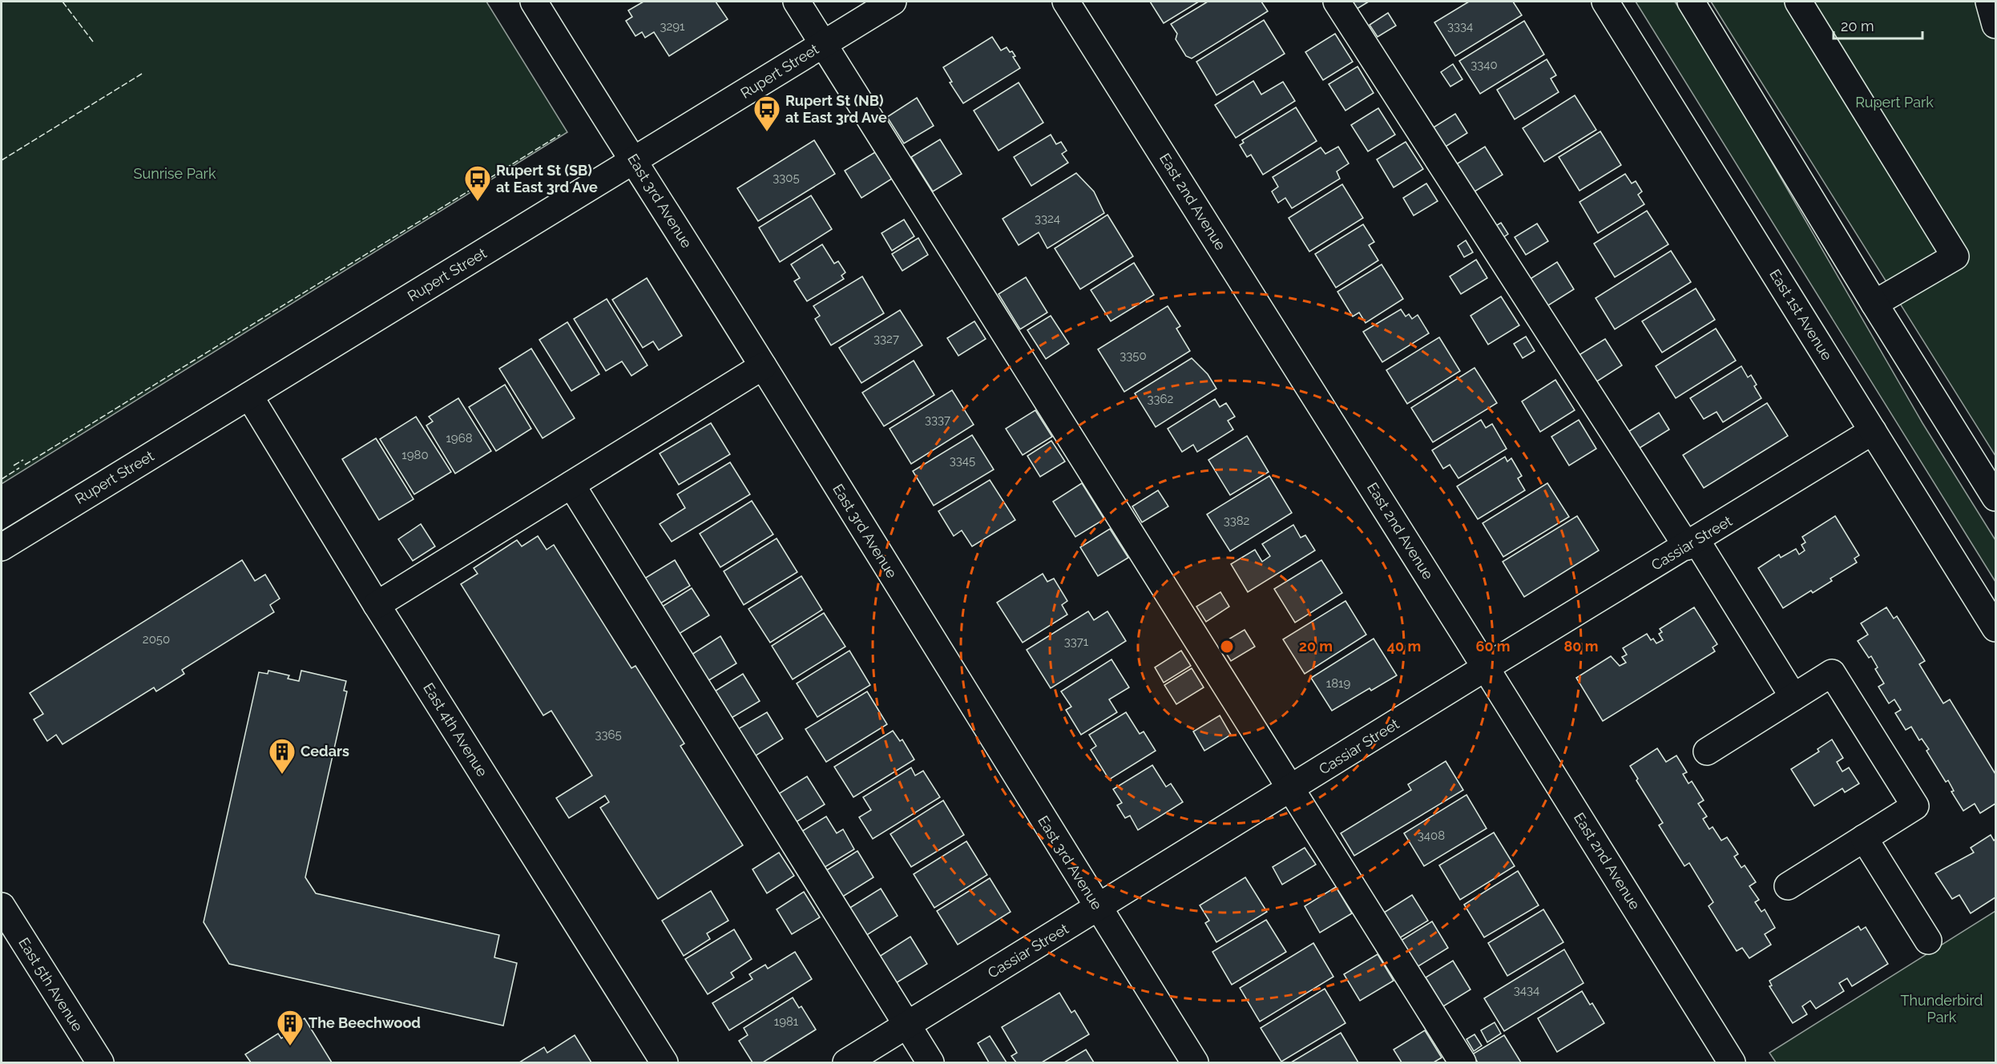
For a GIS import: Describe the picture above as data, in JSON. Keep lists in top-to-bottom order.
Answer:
{
  "streets": {
    "main road": [
      "Rupert Street",
      "East 3rd Avenue",
      "East 2nd Avenue",
      "East 1st Avenue",
      "Cassiar Street",
      "East 4th Avenue",
      "East 5th Avenue"
    ]
  },
  "crossings": [
    ["Rupert Street", "East 3rd Avenue"],
    ["Rupert Street", "East 4th Avenue"],
    ["East 3rd Avenue", "Cassiar Street"],
    ["East 2nd Avenue", "Cassiar Street"],
    ["East 1st Avenue", "Cassiar Street"]
  ],
  "parks": ["Rupert Park", "Sunrise Park", "Thunderbird Park"],
  "places": {
    "bus stop": ["Rupert St (NB) at East 3rd Ave", "Rupert St (SB) at East 3rd Ave"],
    "building": ["Cedars", "The Beechwood"]
  },
  "house_numbers": [
    "3291",
    "3334",
    "3340",
    "3305",
    "3324",
    "3327",
    "3350",
    "3362",
    "3337",
    "1968",
    "1980",
    "3345",
    "3382",
    "2050",
    "3371",
    "1819",
    "3365",
    "3408",
    "3434",
    "1981"
  ],
  "scale_bar": "20 m",
  "rings": [
    "20 m",
    "40 m",
    "60 m",
    "80 m"
  ]
}
